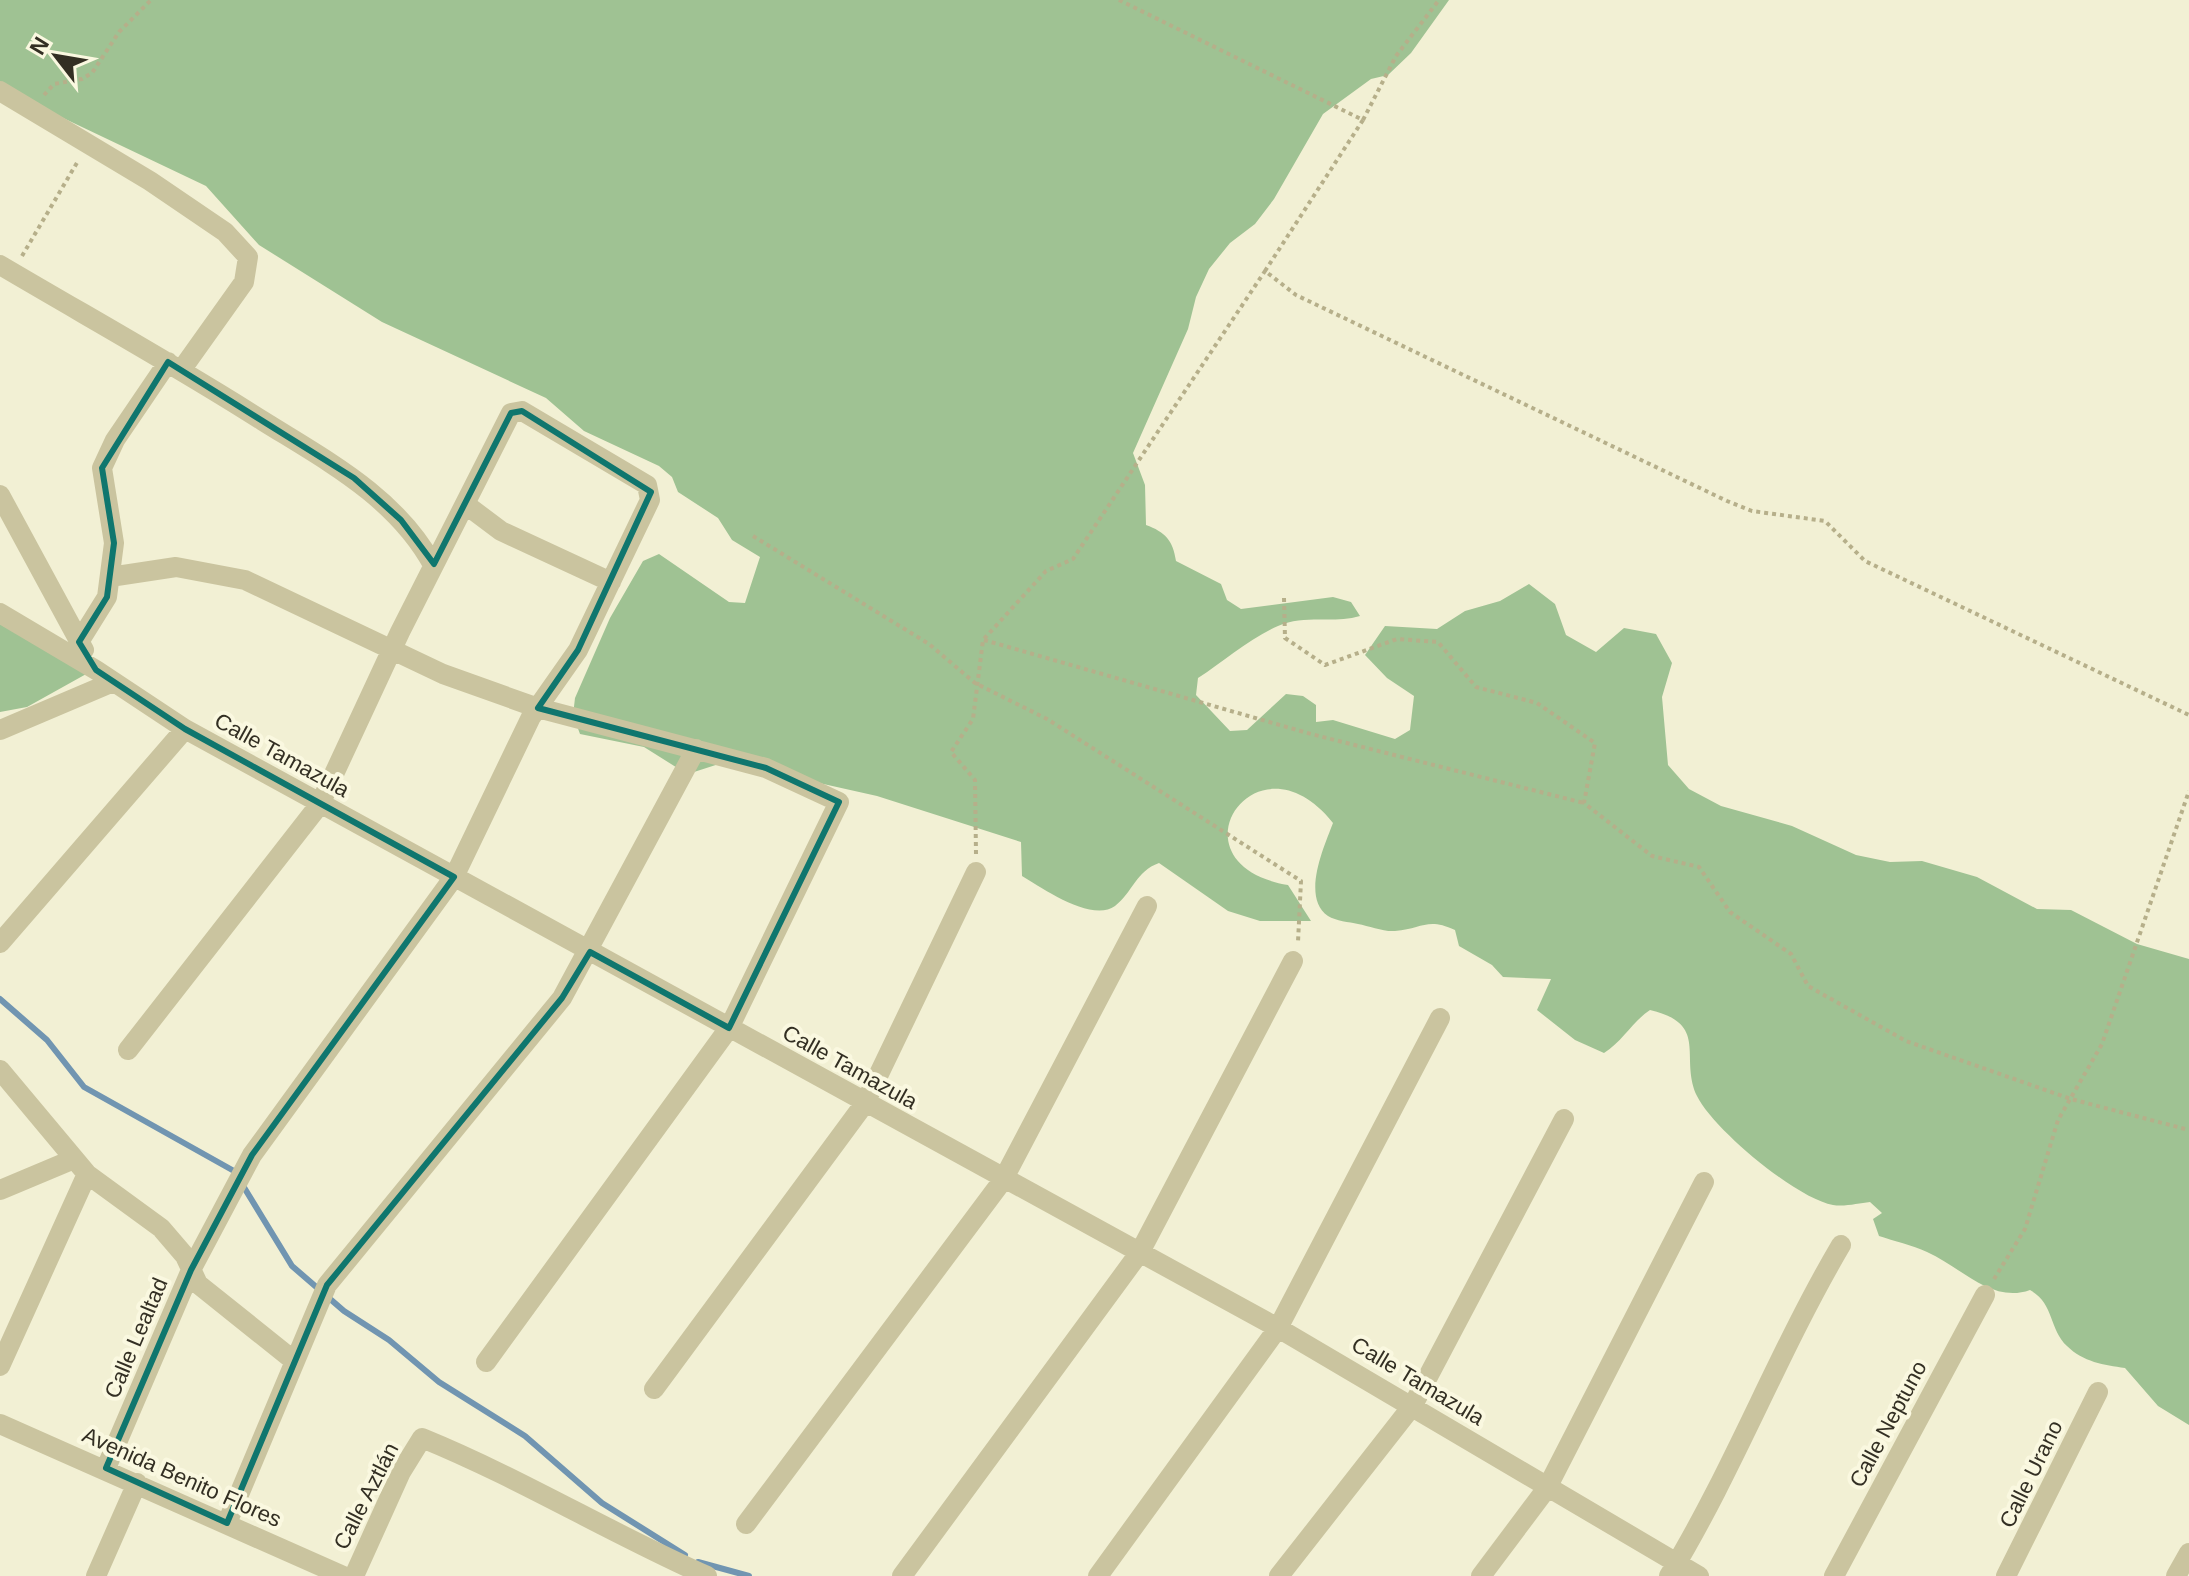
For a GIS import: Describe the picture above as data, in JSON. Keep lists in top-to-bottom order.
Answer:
{
  "streets": {
    "street": [
      "Calle Tamazula",
      "Calle Lealtad",
      "Calle Neptuno",
      "Calle Urano",
      "Avenida Benito Flores",
      "Calle Aztlán"
    ]
  },
  "crossings": [
    ["Calle Tamazula", "Calle Lealtad"],
    ["Calle Lealtad", "Avenida Benito Flores"]
  ],
  "north": "top left"
}
